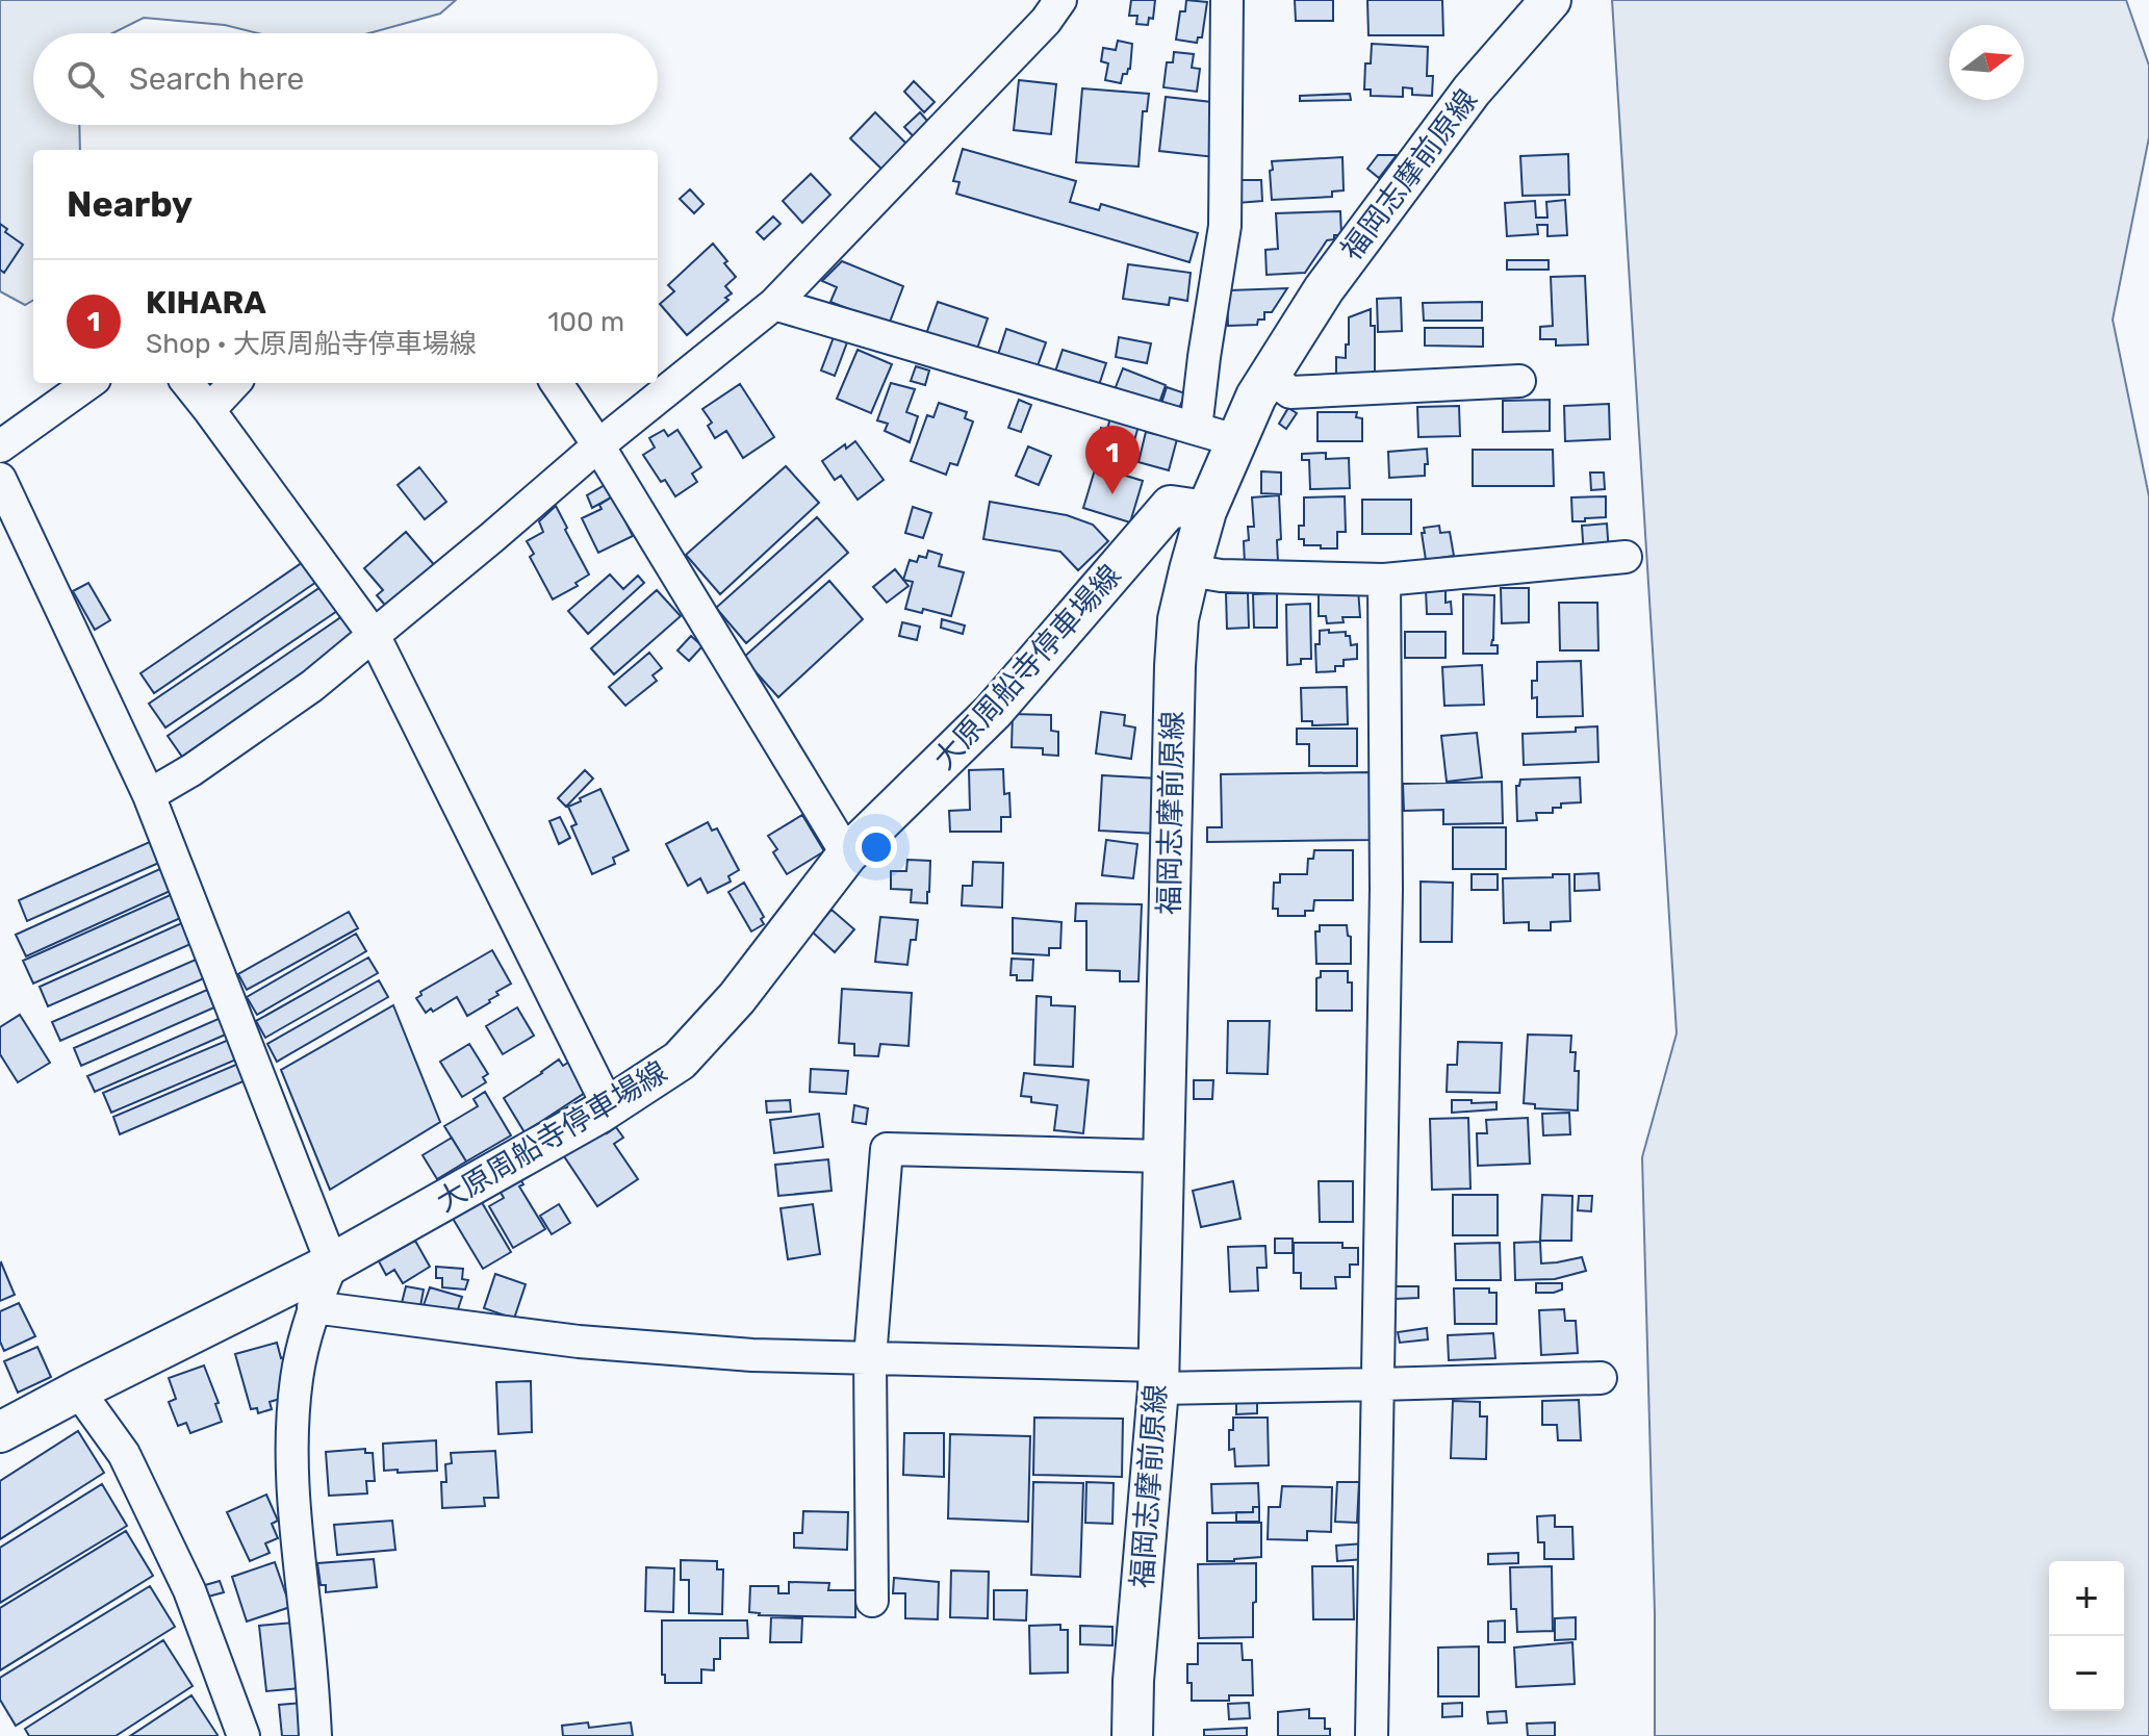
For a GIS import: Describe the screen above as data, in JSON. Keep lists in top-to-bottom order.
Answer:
{
  "streets": {
    "main road": ["福岡志摩前原線", "大原周船寺停車場線"]
  },
  "crossings": [
    ["福岡志摩前原線", "大原周船寺停車場線"]
  ],
  "north": "right",
  "page": {
    "search": "Search here",
    "heading": "Nearby",
    "list": [
      {
        "mark": "1",
        "name": "KIHARA",
        "note": "Shop · 大原周船寺停車場線",
        "value": "100 m"
      }
    ],
    "pins": "1",
    "map_buttons": ["+", "−"]
  }
}
